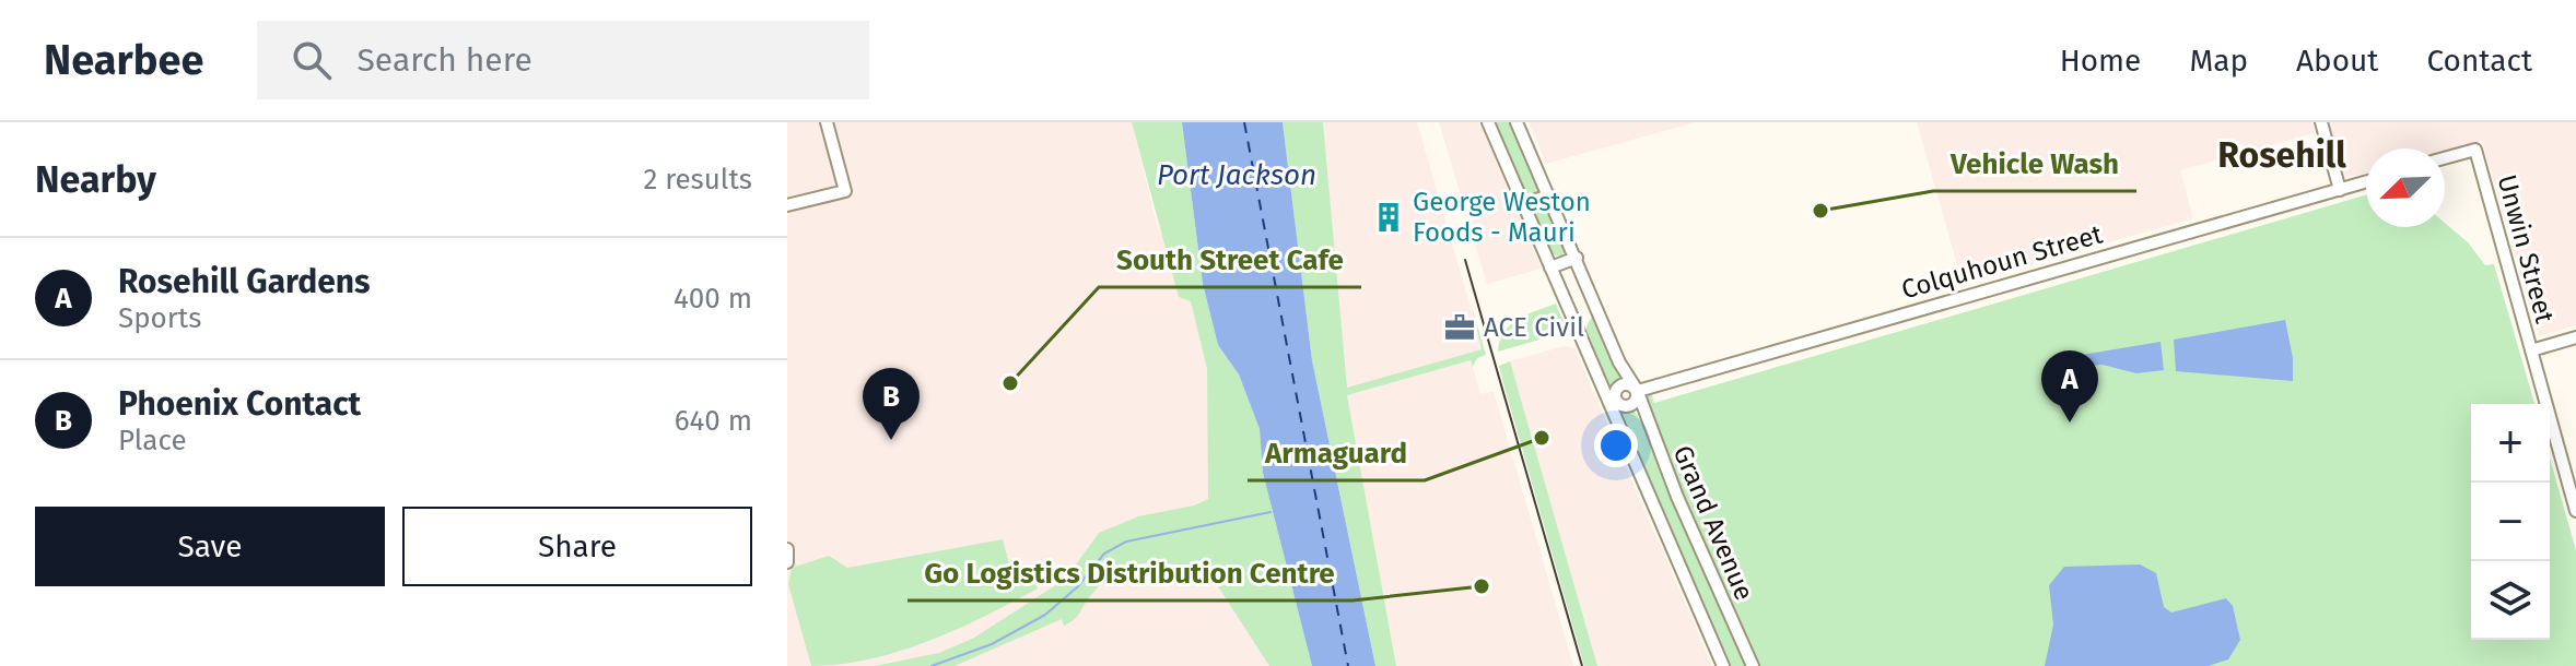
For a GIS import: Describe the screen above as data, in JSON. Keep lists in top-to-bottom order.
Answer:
{
  "streets": {
    "street": ["Unwin Street", "Colquhoun Street", "Grand Avenue"]
  },
  "crossings": [
    ["Colquhoun Street", "Grand Avenue"]
  ],
  "districts": ["Rosehill"],
  "water": ["Port Jackson"],
  "places": {
    "other": [
      "Vehicle Wash",
      "South Street Cafe",
      "Armaguard",
      "Go Logistics Distribution Centre"
    ],
    "building": ["George Weston Foods - Mauri"],
    "office": ["ACE Civil"]
  },
  "north": "bottom left",
  "page": {
    "header": "Nearbee",
    "search": "Search here",
    "nav": [
      "Home",
      "Map",
      "About",
      "Contact"
    ],
    "heading": ["Nearby", "2 results"],
    "list": [
      {
        "mark": "A",
        "name": "Rosehill Gardens",
        "note": "Sports",
        "value": "400 m"
      },
      {
        "mark": "B",
        "name": "Phoenix Contact",
        "note": "Place",
        "value": "640 m"
      }
    ],
    "pins": ["A", "B"],
    "map_buttons": ["+", "−"],
    "buttons": ["Save", "Share"]
  }
}
